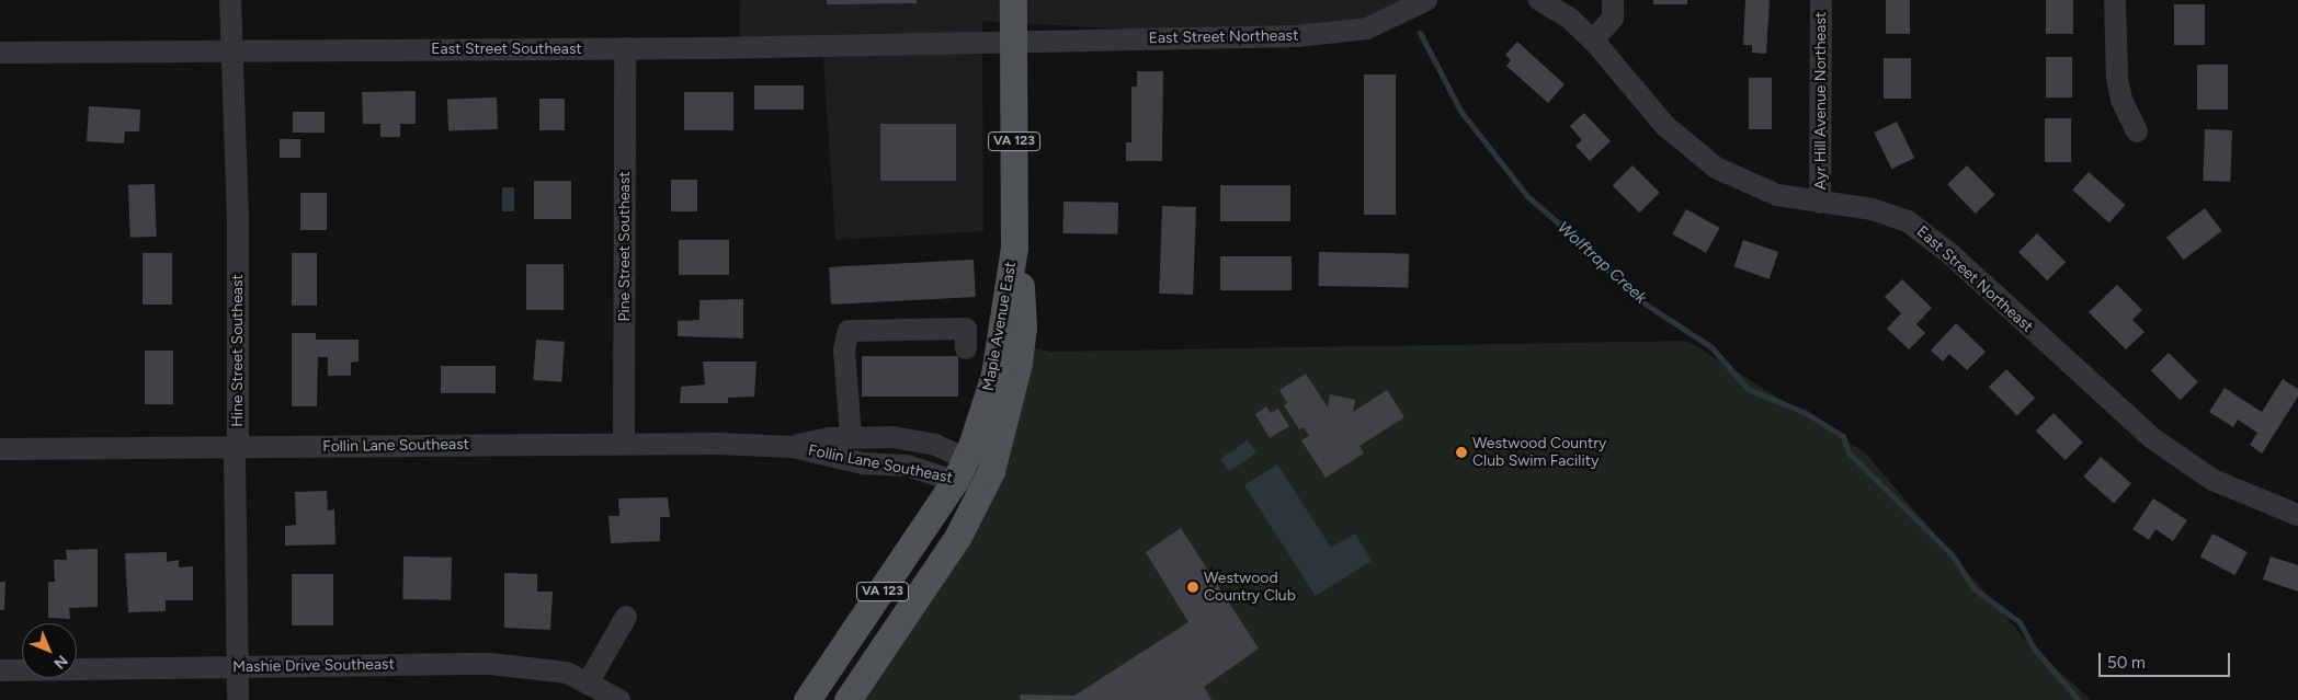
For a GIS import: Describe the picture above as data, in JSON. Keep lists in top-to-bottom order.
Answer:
{
  "streets": {
    "main road": ["VA 123", "Maple Avenue East"],
    "street": [
      "East Street Northeast",
      "East Street Southeast",
      "Ayr Hill Avenue Northeast",
      "Pine Street Southeast",
      "Hine Street Southeast",
      "Follin Lane Southeast",
      "Mashie Drive Southeast"
    ]
  },
  "crossings": [
    ["East Street Northeast", "East Street Southeast"],
    ["East Street Northeast", "Ayr Hill Avenue Northeast"],
    ["East Street Northeast", "Maple Avenue East"],
    ["East Street Southeast", "Pine Street Southeast"],
    ["East Street Southeast", "Maple Avenue East"],
    ["East Street Southeast", "Hine Street Southeast"],
    ["VA 123", "Maple Avenue East"],
    ["VA 123", "Follin Lane Southeast"],
    ["Pine Street Southeast", "Follin Lane Southeast"],
    ["Maple Avenue East", "Follin Lane Southeast"],
    ["Hine Street Southeast", "Follin Lane Southeast"],
    ["Hine Street Southeast", "Mashie Drive Southeast"]
  ],
  "water": ["Wolftrap Creek"],
  "places": ["Westwood Country Club Swim Facility", "Westwood Country Club"],
  "scale_bar": "50 m",
  "north": "bottom right"
}
